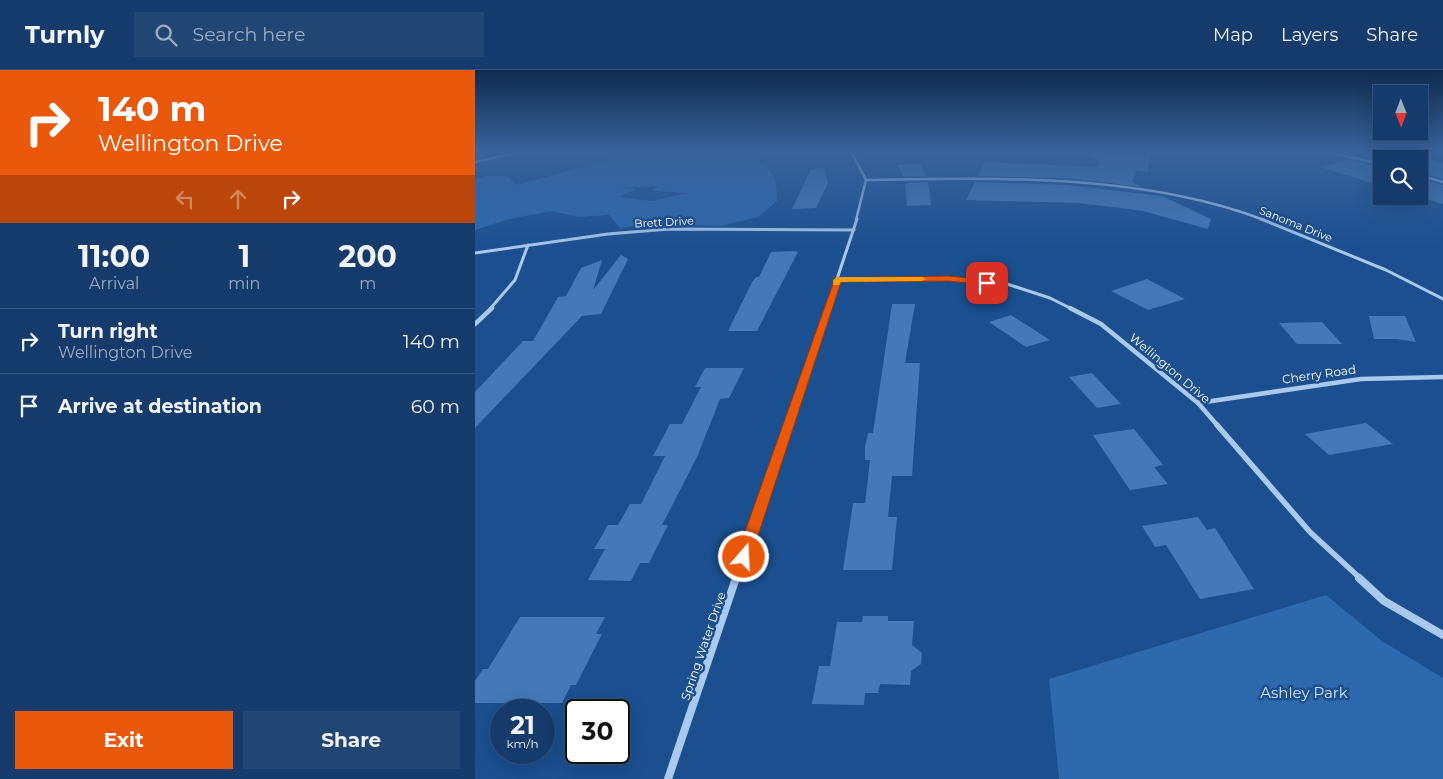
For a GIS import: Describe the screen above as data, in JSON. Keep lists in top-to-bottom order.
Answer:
{
  "streets": {
    "street": [
      "Brett Drive",
      "Sanoma Drive",
      "Wellington Drive",
      "Cherry Road",
      "Spring Water Drive"
    ]
  },
  "crossings": [
    ["Brett Drive", "Spring Water Drive"],
    ["Wellington Drive", "Cherry Road"],
    ["Wellington Drive", "Spring Water Drive"]
  ],
  "parks": ["Ashley Park"],
  "north": "bottom",
  "page": {
    "header": "Turnly",
    "search": "Search here",
    "nav": ["Map", "Layers", "Share"],
    "turn": ["140 m", "Wellington Drive"],
    "eta": [
      "11:00",
      "Arrival",
      "1",
      "min",
      "200",
      "m"
    ],
    "list": [
      {
        "name": "Turn right",
        "note": "Wellington Drive",
        "value": "140 m"
      },
      {
        "name": "Arrive at destination",
        "value": "60 m"
      }
    ],
    "speed": "21 km/h",
    "limit": "30",
    "buttons": ["Exit", "Share"]
  }
}
